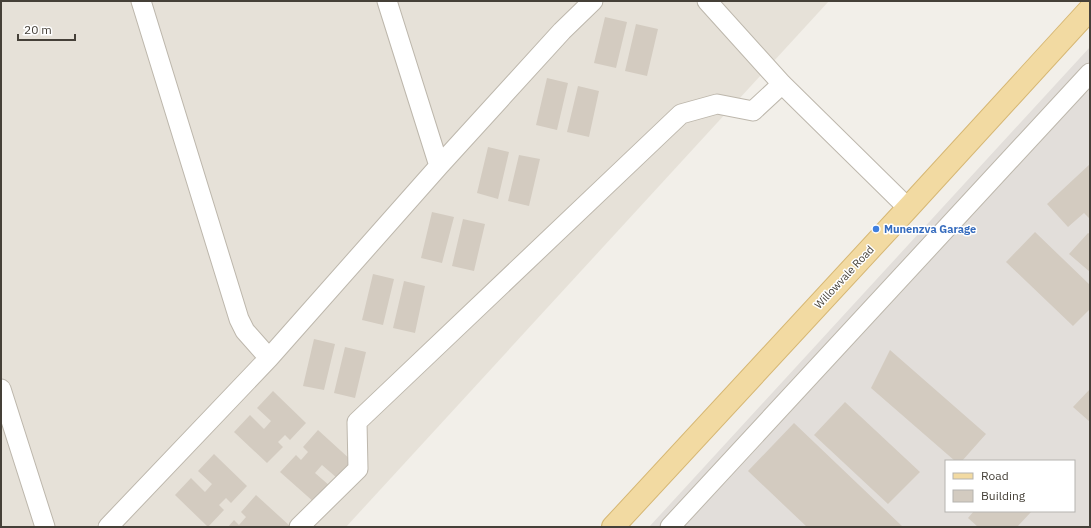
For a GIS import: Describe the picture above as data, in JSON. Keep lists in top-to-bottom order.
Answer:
{
  "streets": {
    "main road": ["Willowvale Road"]
  },
  "places": ["Munenzva Garage"],
  "legend": ["Road", "Building"],
  "scale_bar": "20 m"
}
